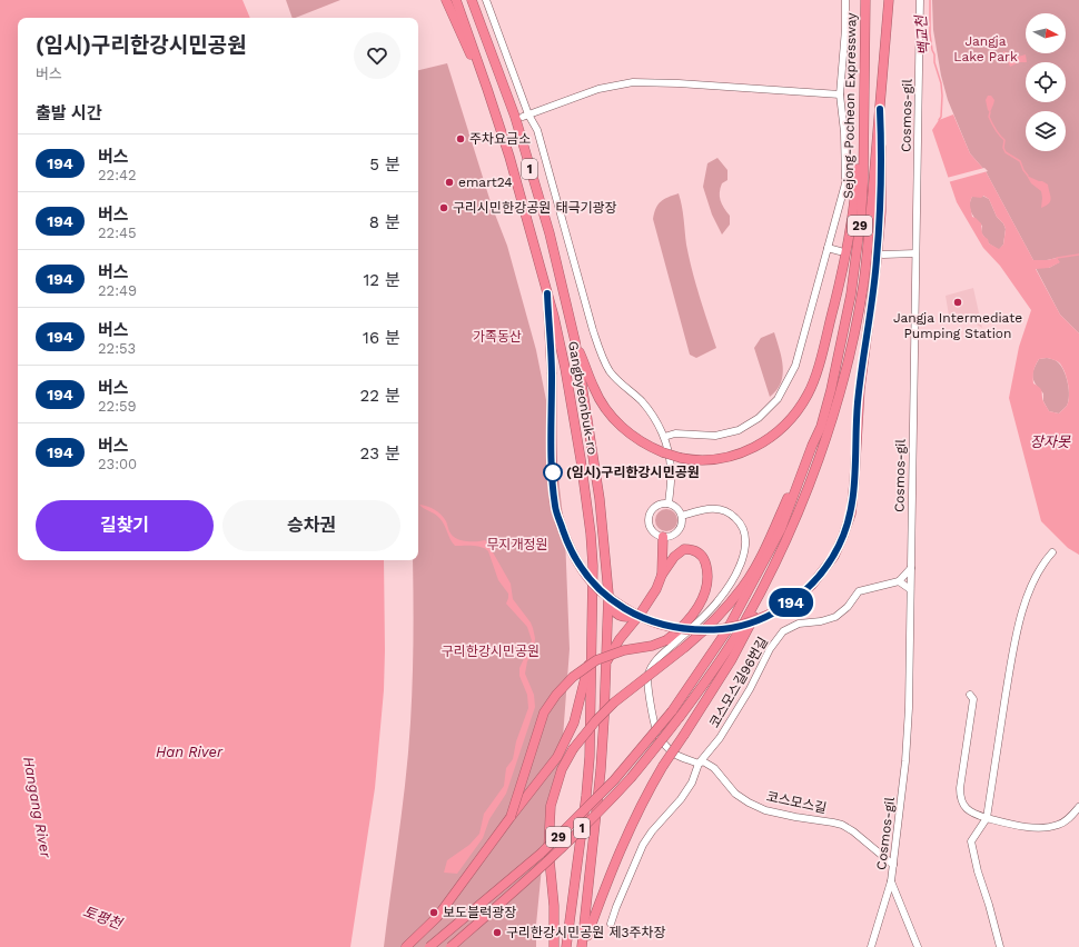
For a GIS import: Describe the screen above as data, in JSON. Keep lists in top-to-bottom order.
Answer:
{
  "streets": {
    "highway": [
      "Sejong-Pocheon Expressway",
      "1",
      "29",
      "Gangbyeonbuk-ro"
    ],
    "street": ["Cosmos-gil", "코스모스길96번길", "코스모스길"]
  },
  "crossings": [
    ["Cosmos-gil", "코스모스길"],
    ["코스모스길96번길", "코스모스길"]
  ],
  "water": [
    "백교천",
    "장자못",
    "Han River",
    "Hangang River",
    "토평천"
  ],
  "parks": [
    "Jangja Lake Park",
    "가족동산",
    "무지개정원",
    "구리한강시민공원"
  ],
  "places": [
    "주차요금소",
    "emart24",
    "구리시민한강공원 태극기광장",
    "Jangja Intermediate Pumping Station",
    "(임시)구리한강시민공원",
    "보도블럭광장",
    "구리한강시민공원 제3주차장"
  ],
  "lines": ["bus line 194"],
  "north": "right",
  "page": {
    "on_map": "194",
    "heading": [
      ["(임시)구리한강시민공원", "버스"],
      "출발 시간"
    ],
    "list": [
      {
        "mark": "194",
        "name": "버스",
        "note": "22:42",
        "value": "5 분"
      },
      {
        "mark": "194",
        "name": "버스",
        "note": "22:45",
        "value": "8 분"
      },
      {
        "mark": "194",
        "name": "버스",
        "note": "22:49",
        "value": "12 분"
      },
      {
        "mark": "194",
        "name": "버스",
        "note": "22:53",
        "value": "16 분"
      },
      {
        "mark": "194",
        "name": "버스",
        "note": "22:59",
        "value": "22 분"
      },
      {
        "mark": "194",
        "name": "버스",
        "note": "23:00",
        "value": "23 분"
      }
    ],
    "buttons": ["길찾기", "승차권"]
  }
}
